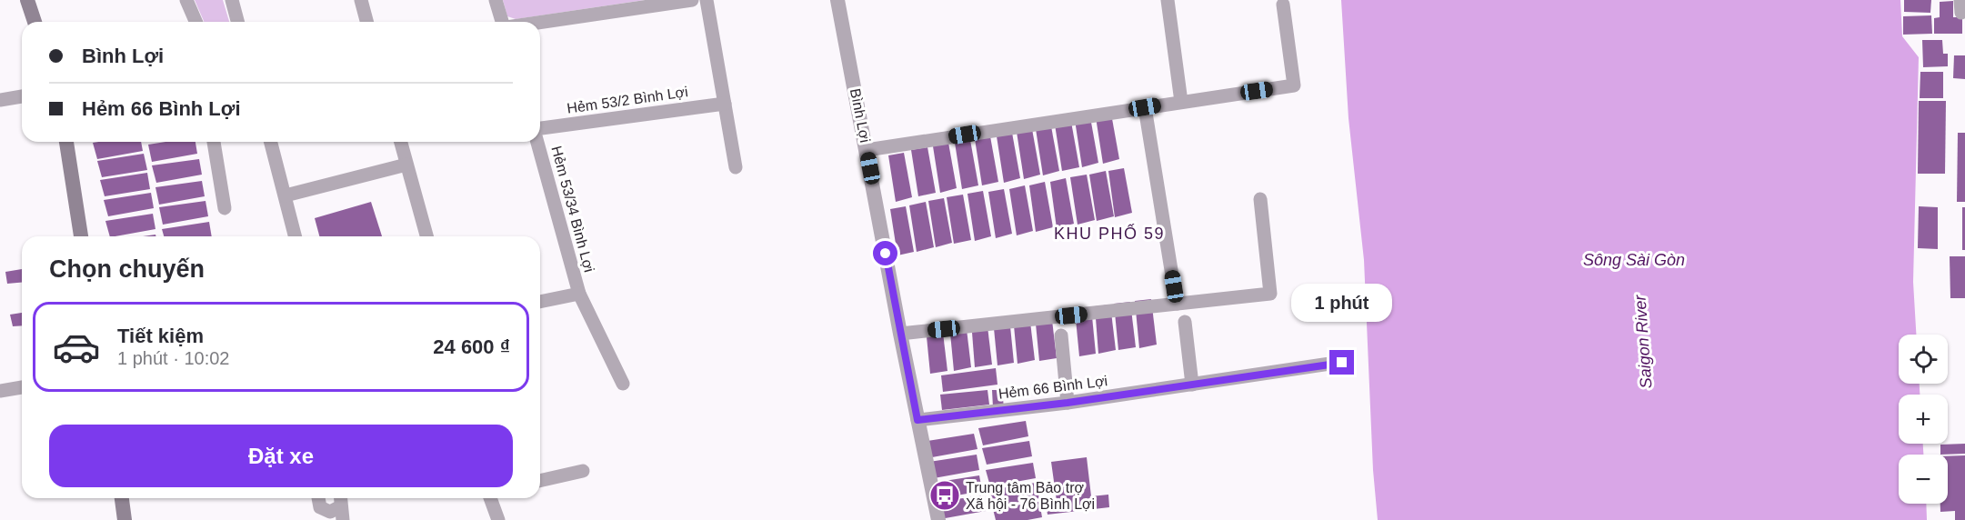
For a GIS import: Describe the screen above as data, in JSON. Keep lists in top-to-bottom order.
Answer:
{
  "streets": {
    "street": [
      "Hẻm 53/2 Bình Lợi",
      "Bình Lợi",
      "Hẻm 53/34 Bình Lợi",
      "Hẻm 66 Bình Lợi"
    ]
  },
  "crossings": [
    ["Bình Lợi", "Hẻm 66 Bình Lợi"]
  ],
  "districts": ["KHU PHỐ 59"],
  "water": ["Sông Sài Gòn", "Saigon River"],
  "places": {
    "bus stop": ["Trung tâm Bảo trợ Xã hội - 76 Bình Lợi"]
  },
  "page": {
    "banner": ["Bình Lợi", "Hẻm 66 Bình Lợi"],
    "heading": "Chọn chuyến",
    "bubble": "1 phút",
    "list": [
      {
        "name": "Tiết kiệm",
        "note": "1 phút · 10:02",
        "value": "24 600 ₫"
      }
    ],
    "map_buttons": ["+", "−"],
    "buttons": "Đặt xe"
  }
}
